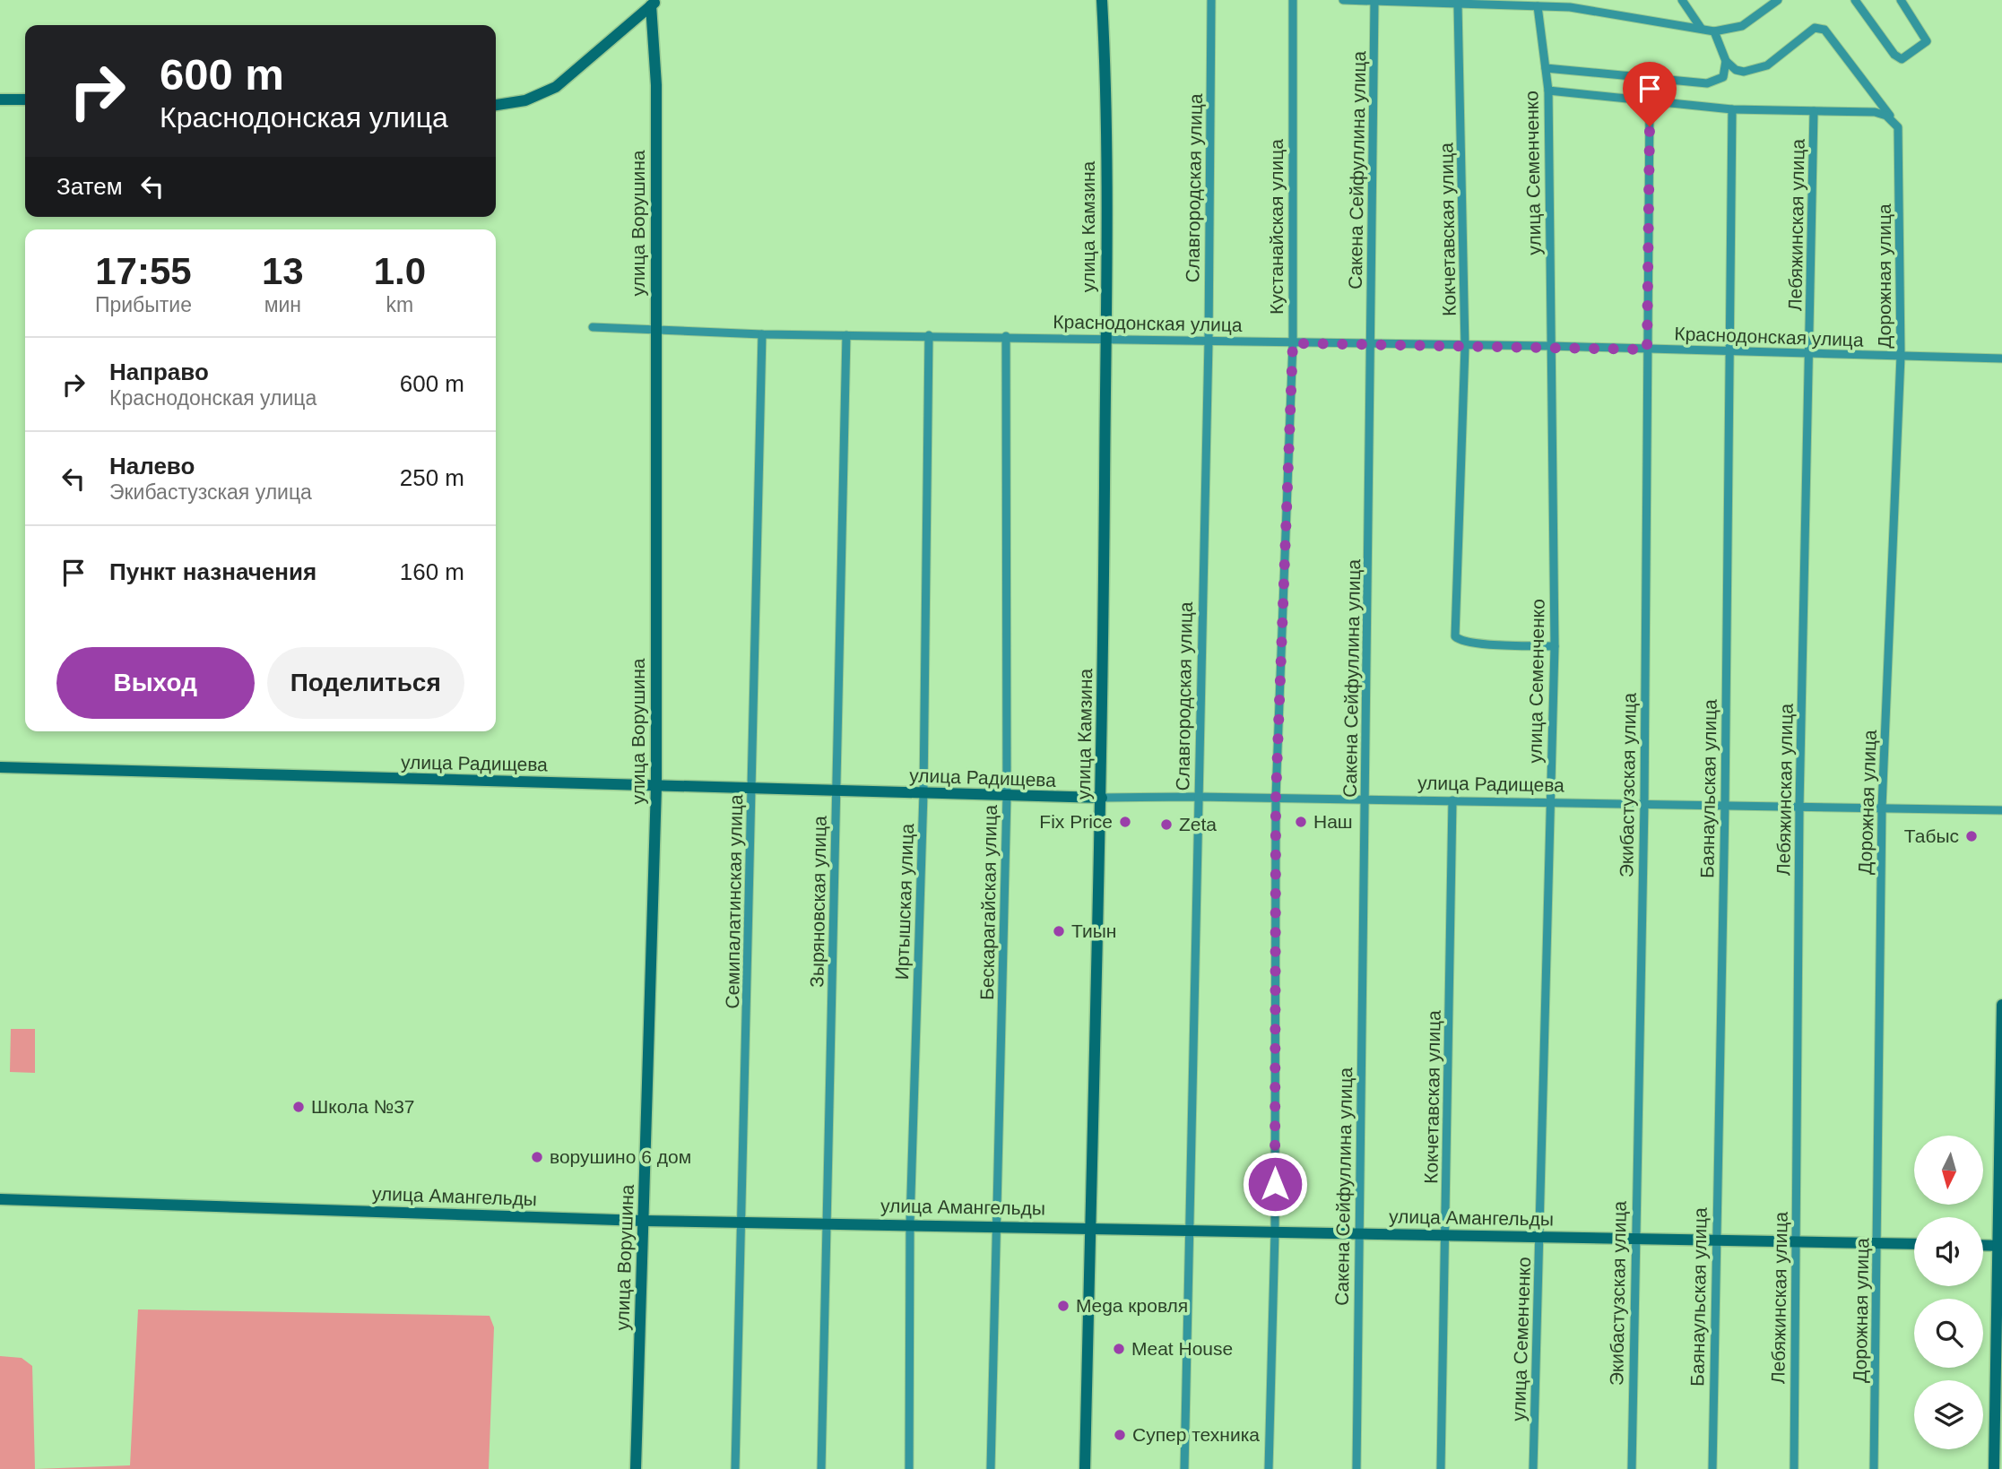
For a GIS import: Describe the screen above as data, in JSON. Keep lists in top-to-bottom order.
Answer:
{
  "streets": {
    "street": [
      "Сакена Сейфуллина улица",
      "улица Семенченко",
      "Славгородская улица",
      "улица Ворушина",
      "Лебяжинская улица",
      "улица Камзина",
      "Кустанайская улица",
      "Кокчетавская улица",
      "Дорожная улица",
      "Краснодонская улица",
      "улица Радищева",
      "Экибастузская улица",
      "Баянаульская улица",
      "Семипалатинская улица",
      "Зыряновская улица",
      "Иртышская улица",
      "Бескарагайская улица",
      "улица Амангельды"
    ]
  },
  "crossings": [
    ["Сакена Сейфуллина улица", "Краснодонская улица"],
    ["Сакена Сейфуллина улица", "улица Радищева"],
    ["Сакена Сейфуллина улица", "улица Амангельды"],
    ["улица Семенченко", "Кокчетавская улица"],
    ["улица Семенченко", "Краснодонская улица"],
    ["улица Семенченко", "улица Радищева"],
    ["улица Семенченко", "улица Амангельды"],
    ["Славгородская улица", "Краснодонская улица"],
    ["Славгородская улица", "улица Радищева"],
    ["Славгородская улица", "улица Амангельды"],
    ["улица Ворушина", "Краснодонская улица"],
    ["улица Ворушина", "улица Радищева"],
    ["улица Ворушина", "улица Амангельды"],
    ["Лебяжинская улица", "Краснодонская улица"],
    ["Лебяжинская улица", "улица Радищева"],
    ["Лебяжинская улица", "улица Амангельды"],
    ["улица Камзина", "Краснодонская улица"],
    ["улица Камзина", "улица Радищева"],
    ["улица Камзина", "улица Амангельды"],
    ["Кустанайская улица", "Краснодонская улица"],
    ["Кустанайская улица", "улица Радищева"],
    ["Кустанайская улица", "улица Амангельды"],
    ["Кокчетавская улица", "Краснодонская улица"],
    ["Кокчетавская улица", "улица Радищева"],
    ["Кокчетавская улица", "улица Амангельды"],
    ["Дорожная улица", "Краснодонская улица"],
    ["Дорожная улица", "улица Радищева"],
    ["Дорожная улица", "улица Амангельды"],
    ["Краснодонская улица", "Экибастузская улица"],
    ["Краснодонская улица", "Баянаульская улица"],
    ["Краснодонская улица", "Семипалатинская улица"],
    ["Краснодонская улица", "Зыряновская улица"],
    ["Краснодонская улица", "Иртышская улица"],
    ["Краснодонская улица", "Бескарагайская улица"],
    ["улица Радищева", "Экибастузская улица"],
    ["улица Радищева", "Баянаульская улица"],
    ["улица Радищева", "Семипалатинская улица"],
    ["улица Радищева", "Зыряновская улица"],
    ["улица Радищева", "Иртышская улица"],
    ["улица Радищева", "Бескарагайская улица"],
    ["Экибастузская улица", "улица Амангельды"],
    ["Баянаульская улица", "улица Амангельды"],
    ["Семипалатинская улица", "улица Амангельды"],
    ["Зыряновская улица", "улица Амангельды"],
    ["Иртышская улица", "улица Амангельды"],
    ["Бескарагайская улица", "улица Амангельды"]
  ],
  "places": [
    "Fix Price",
    "Наш",
    "Zeta",
    "Табыс",
    "Тиын",
    "Школа №37",
    "ворушино 6 дом",
    "Mega кровля",
    "Meat House",
    "Супер техника"
  ],
  "north": "bottom",
  "page": {
    "turn": ["600 m", "Краснодонская улица"],
    "then": "Затем",
    "eta": [
      "17:55",
      "Прибытие",
      "13",
      "мин",
      "1.0",
      "km"
    ],
    "list": [
      {
        "name": "Направо",
        "note": "Краснодонская улица",
        "value": "600 m"
      },
      {
        "name": "Налево",
        "note": "Экибастузская улица",
        "value": "250 m"
      },
      {
        "name": "Пункт назначения",
        "value": "160 m"
      }
    ],
    "buttons": ["Выход", "Поделиться"]
  }
}
